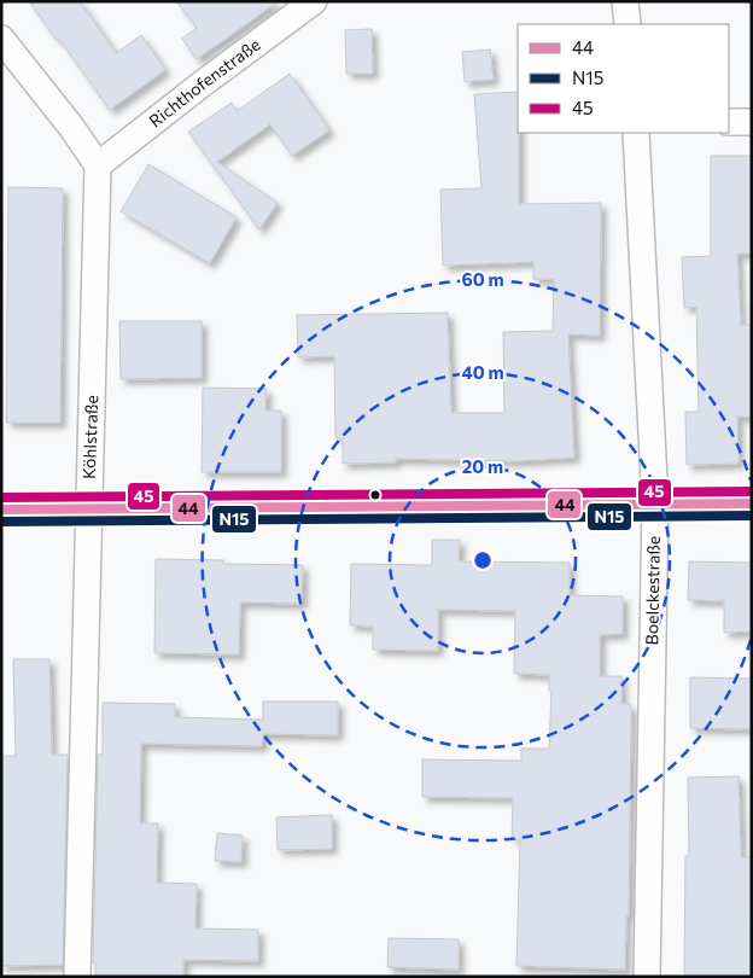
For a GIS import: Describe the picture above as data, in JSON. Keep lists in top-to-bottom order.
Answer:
{
  "streets": {
    "street": ["Richthofenstraße", "Köhlstraße", "Boelckestraße"]
  },
  "crossings": [
    ["Richthofenstraße", "Köhlstraße"]
  ],
  "lines": ["transit line 45", "transit line 44", "transit line N15"],
  "legend": ["44", "N15", "45"],
  "rings": ["60 m", "40 m", "20 m"]
}
